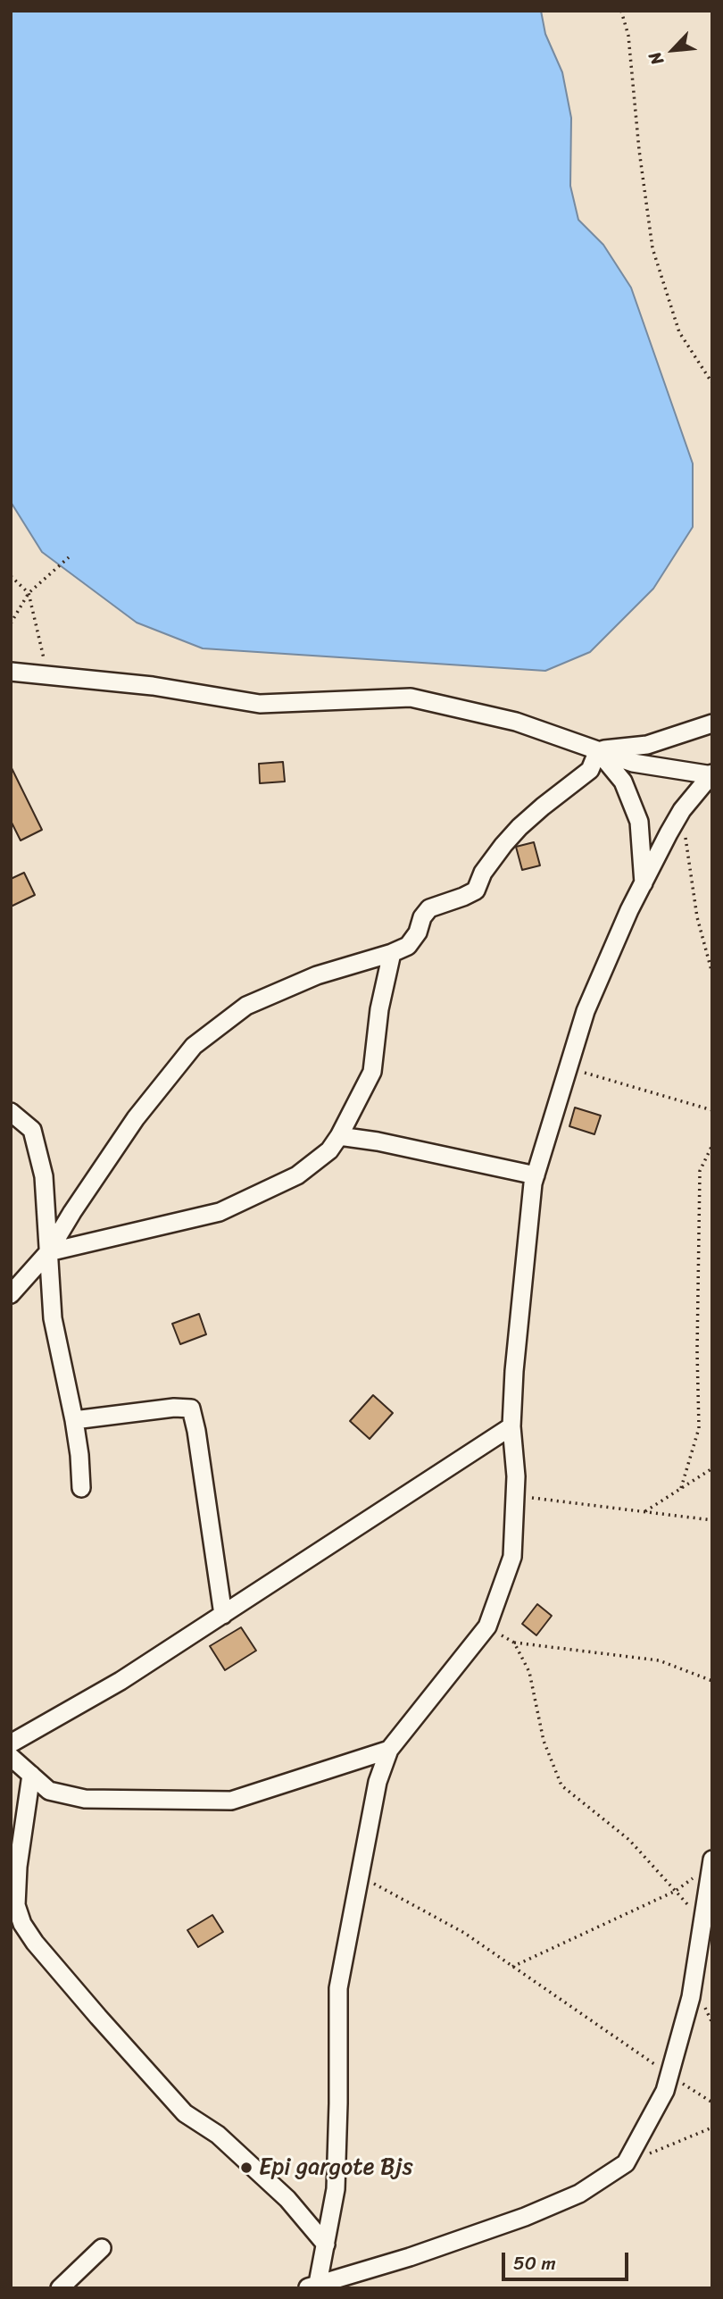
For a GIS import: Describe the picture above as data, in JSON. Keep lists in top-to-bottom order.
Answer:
{
  "places": ["Epi gargote Bjs"],
  "scale_bar": "50 m",
  "north": "bottom left"
}
